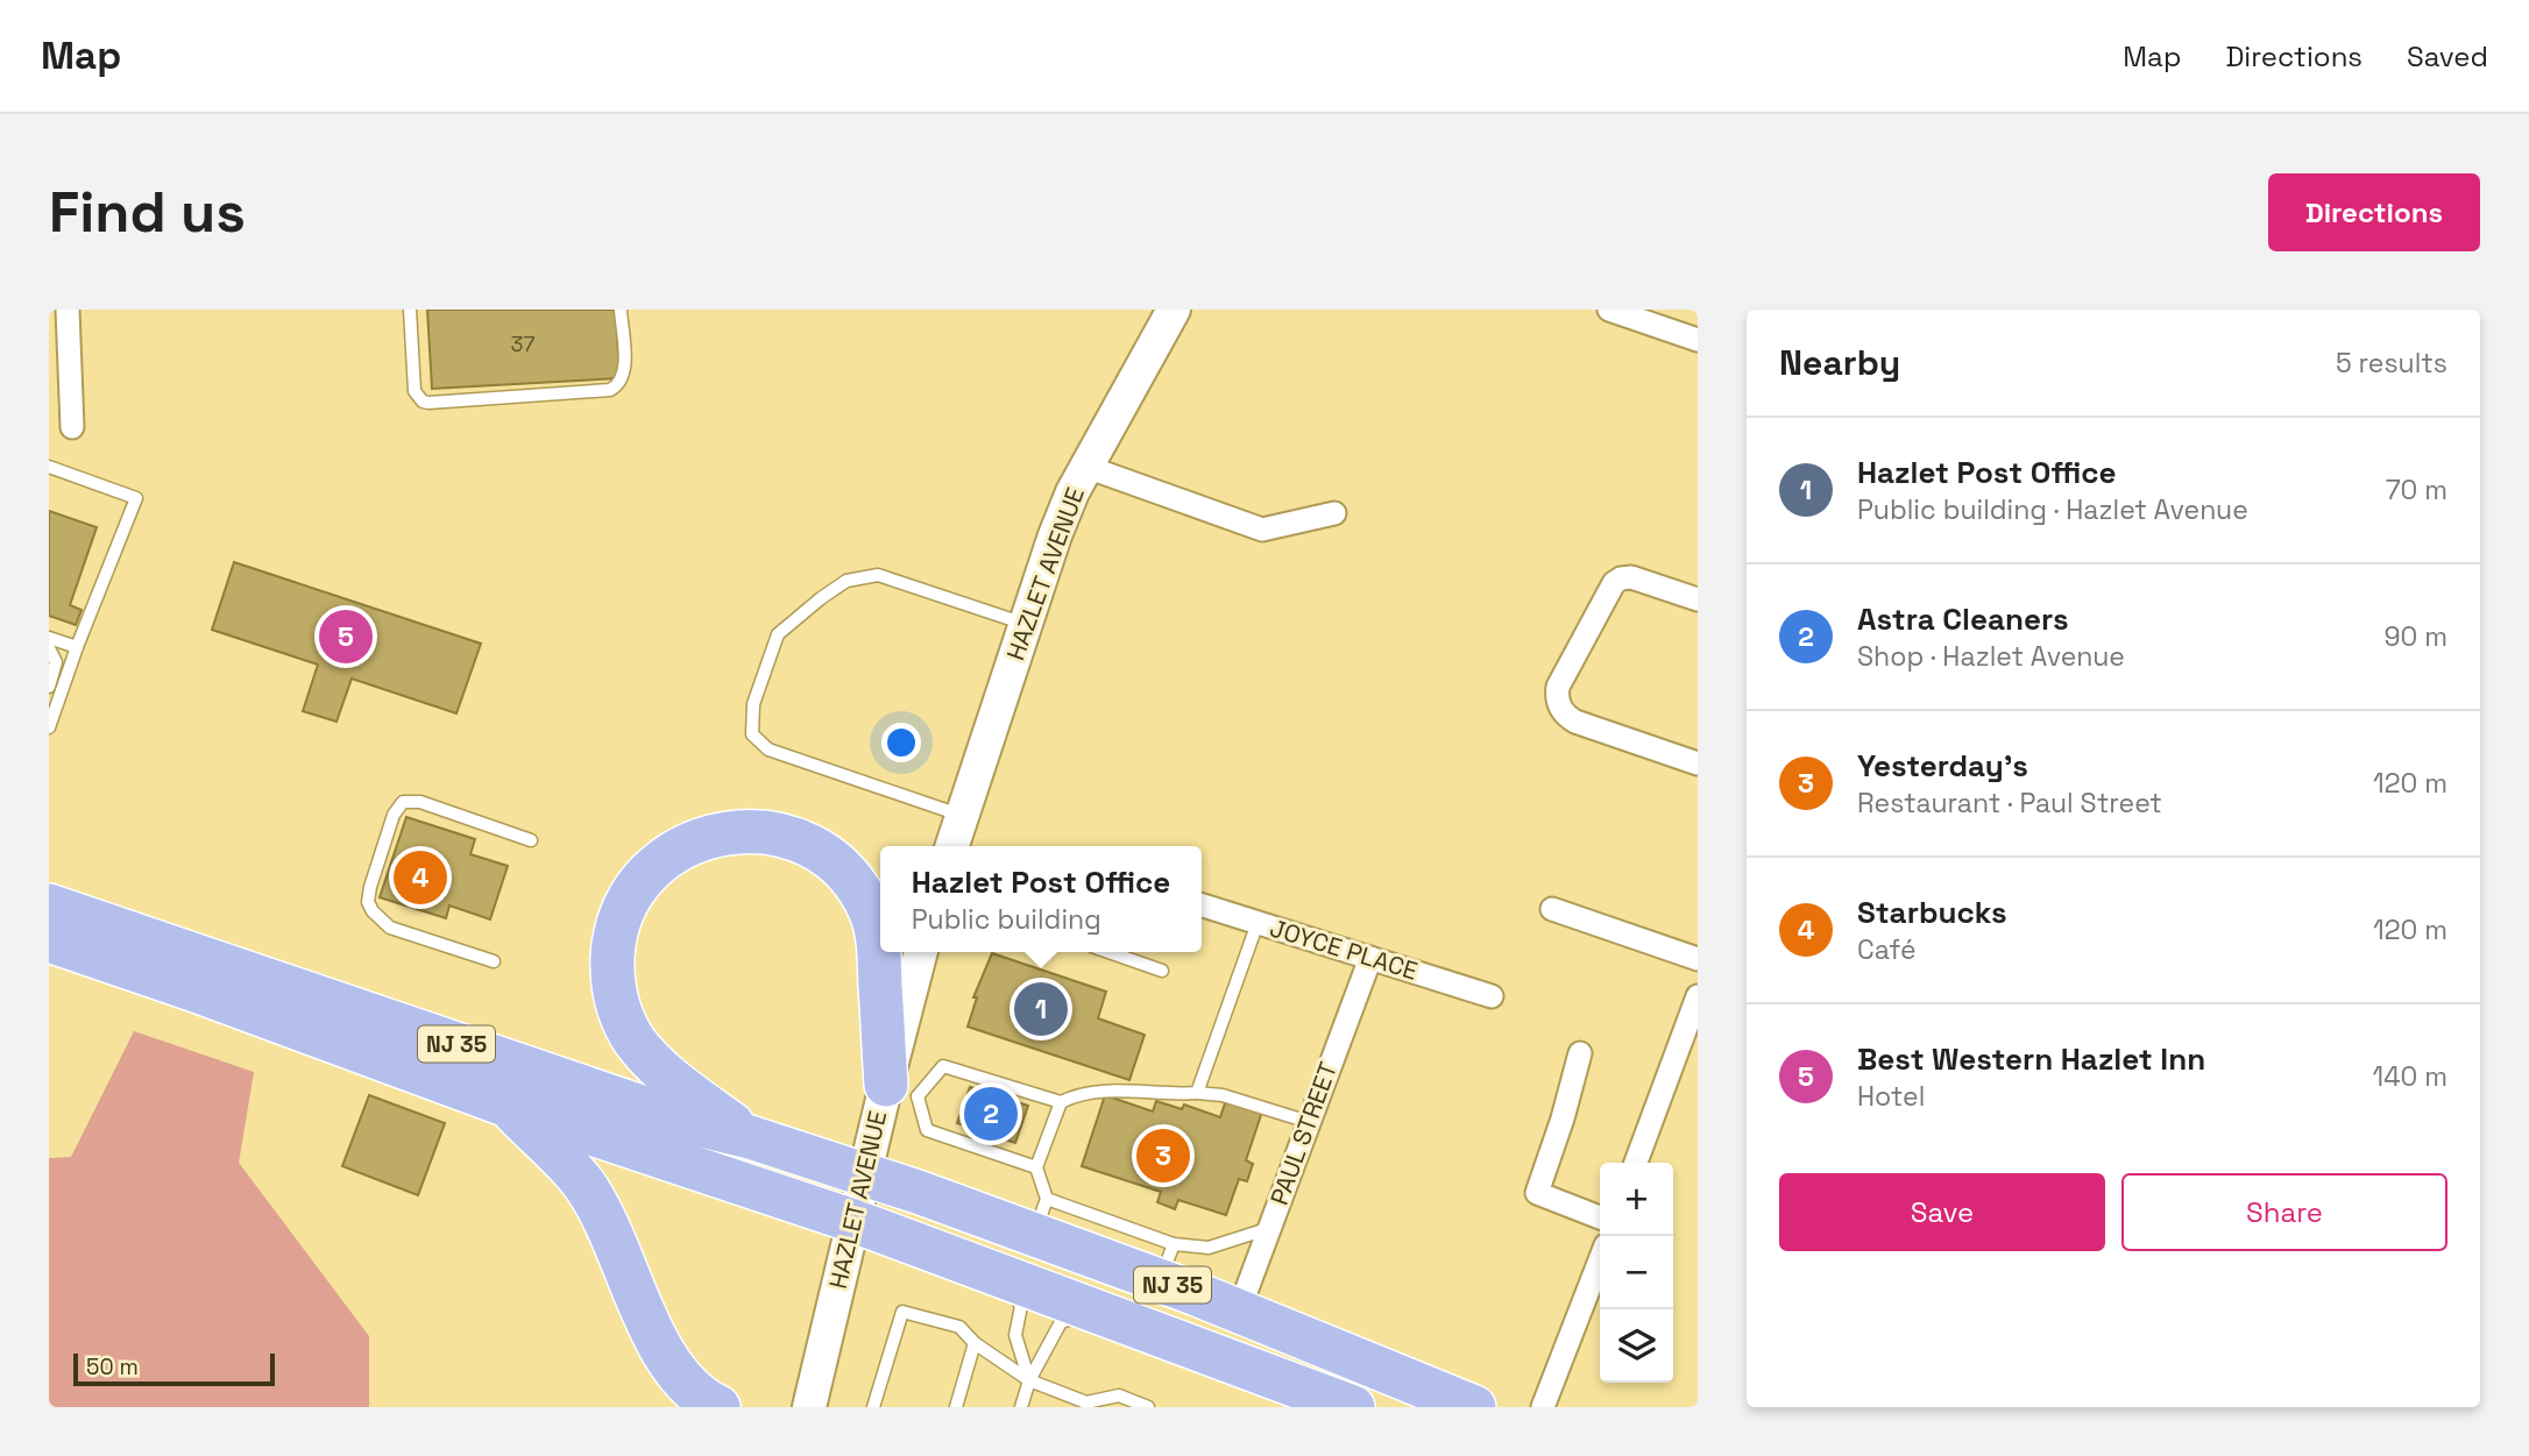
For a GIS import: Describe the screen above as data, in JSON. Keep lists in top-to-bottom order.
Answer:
{
  "streets": {
    "highway": ["NJ 35"],
    "street": ["HAZLET AVENUE", "JOYCE PLACE", "PAUL STREET"]
  },
  "crossings": [
    ["HAZLET AVENUE", "NJ 35"],
    ["JOYCE PLACE", "PAUL STREET"],
    ["NJ 35", "PAUL STREET"]
  ],
  "house_numbers": ["37"],
  "scale_bar": "50 m",
  "page": {
    "header": "Map",
    "nav": ["Map", "Directions", "Saved"],
    "buttons": [
      "Directions",
      ["Save", "Share"]
    ],
    "title": "Find us",
    "heading": ["Nearby", "5 results"],
    "list": [
      {
        "mark": "1",
        "name": "Hazlet Post Office",
        "note": "Public building · Hazlet Avenue",
        "value": "70 m"
      },
      {
        "mark": "2",
        "name": "Astra Cleaners",
        "note": "Shop · Hazlet Avenue",
        "value": "90 m"
      },
      {
        "mark": "3",
        "name": "Yesterday's",
        "note": "Restaurant · Paul Street",
        "value": "120 m"
      },
      {
        "mark": "4",
        "name": "Starbucks",
        "note": "Café",
        "value": "120 m"
      },
      {
        "mark": "5",
        "name": "Best Western Hazlet Inn",
        "note": "Hotel",
        "value": "140 m"
      }
    ],
    "pins": [
      "5",
      "4",
      "1",
      "2",
      "3"
    ],
    "popup": ["Hazlet Post Office", "Public building"],
    "map_buttons": ["+", "−"],
    "scale": "50 m"
  }
}
